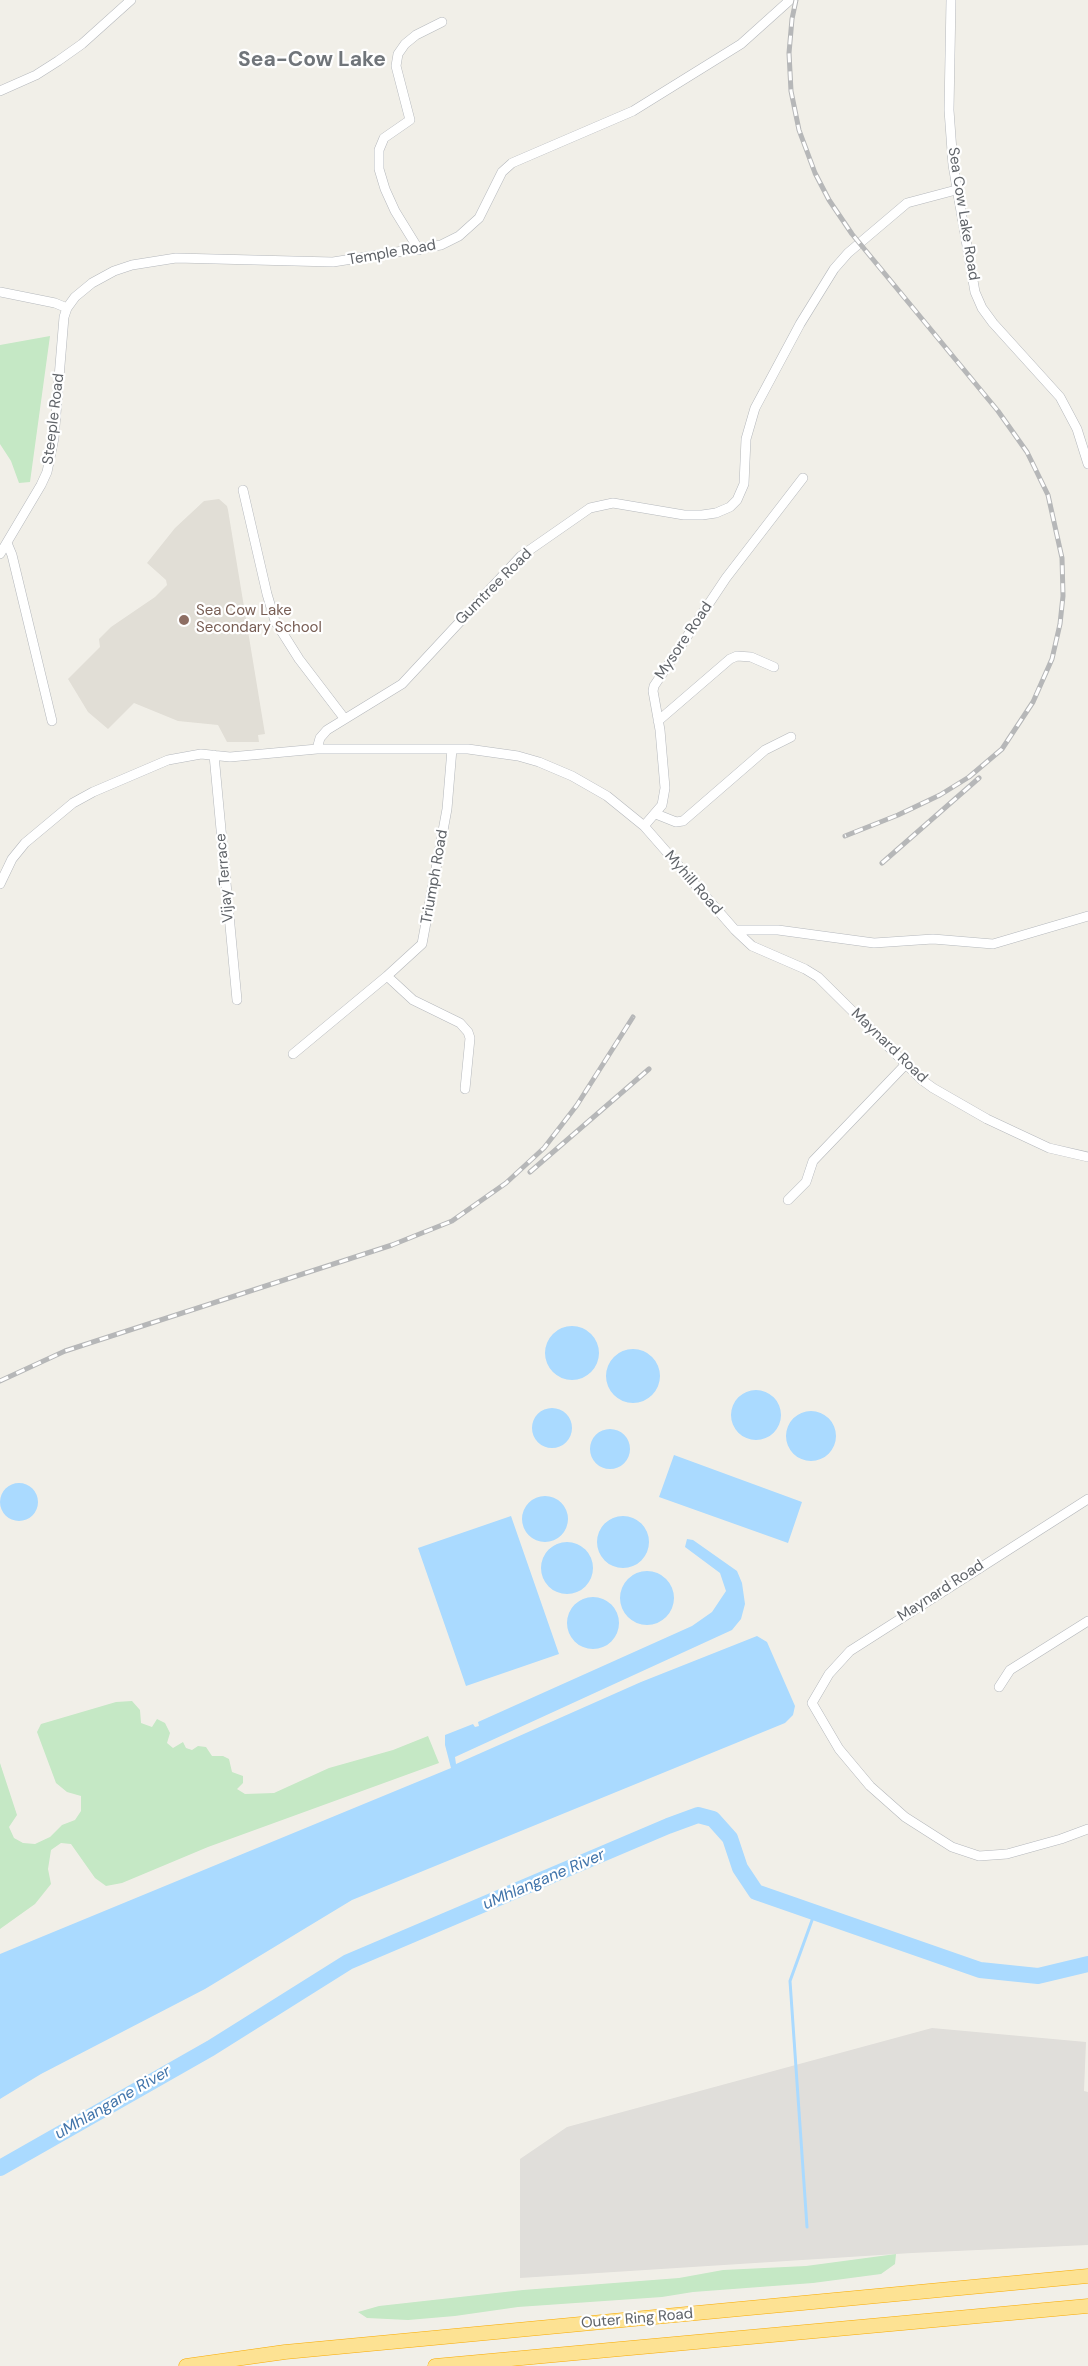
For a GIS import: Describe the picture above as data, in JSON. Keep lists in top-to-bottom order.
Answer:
{
  "streets": {
    "highway": ["Outer Ring Road"],
    "street": [
      "Sea Cow Lake Road",
      "Temple Road",
      "Steeple Road",
      "Gumtree Road",
      "Mysore Road",
      "Triumph Road",
      "Vijay Terrace",
      "Myhill Road",
      "Maynard Road"
    ]
  },
  "crossings": [
    ["Sea Cow Lake Road", "Gumtree Road"],
    ["Temple Road", "Steeple Road"],
    ["Gumtree Road", "Myhill Road"],
    ["Mysore Road", "Myhill Road"],
    ["Triumph Road", "Myhill Road"],
    ["Myhill Road", "Maynard Road"]
  ],
  "districts": ["Sea-Cow Lake"],
  "water": ["uMhlangane River"],
  "places": ["Sea Cow Lake Secondary School"]
}
